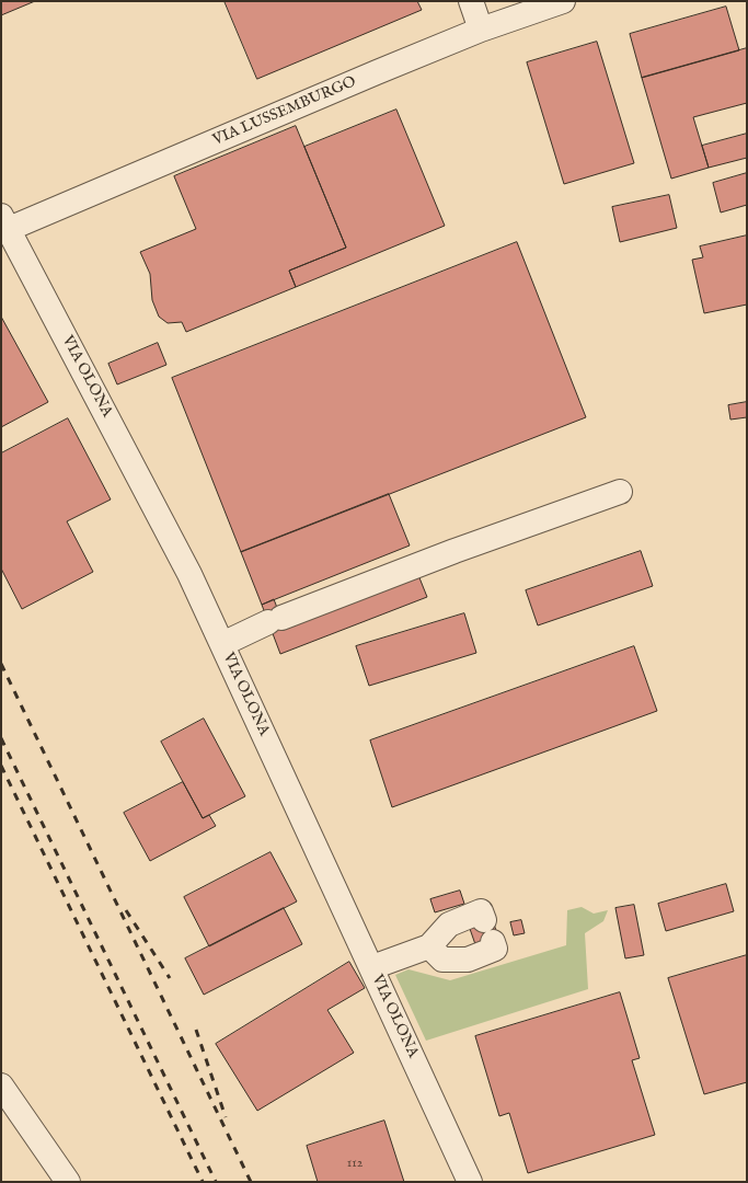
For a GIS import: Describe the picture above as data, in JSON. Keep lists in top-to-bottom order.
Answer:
{
  "streets": {
    "street": ["VIA LUSSEMBURGO", "VIA OLONA"]
  },
  "crossings": [
    ["VIA LUSSEMBURGO", "VIA OLONA"]
  ],
  "house_numbers": ["112"]
}
